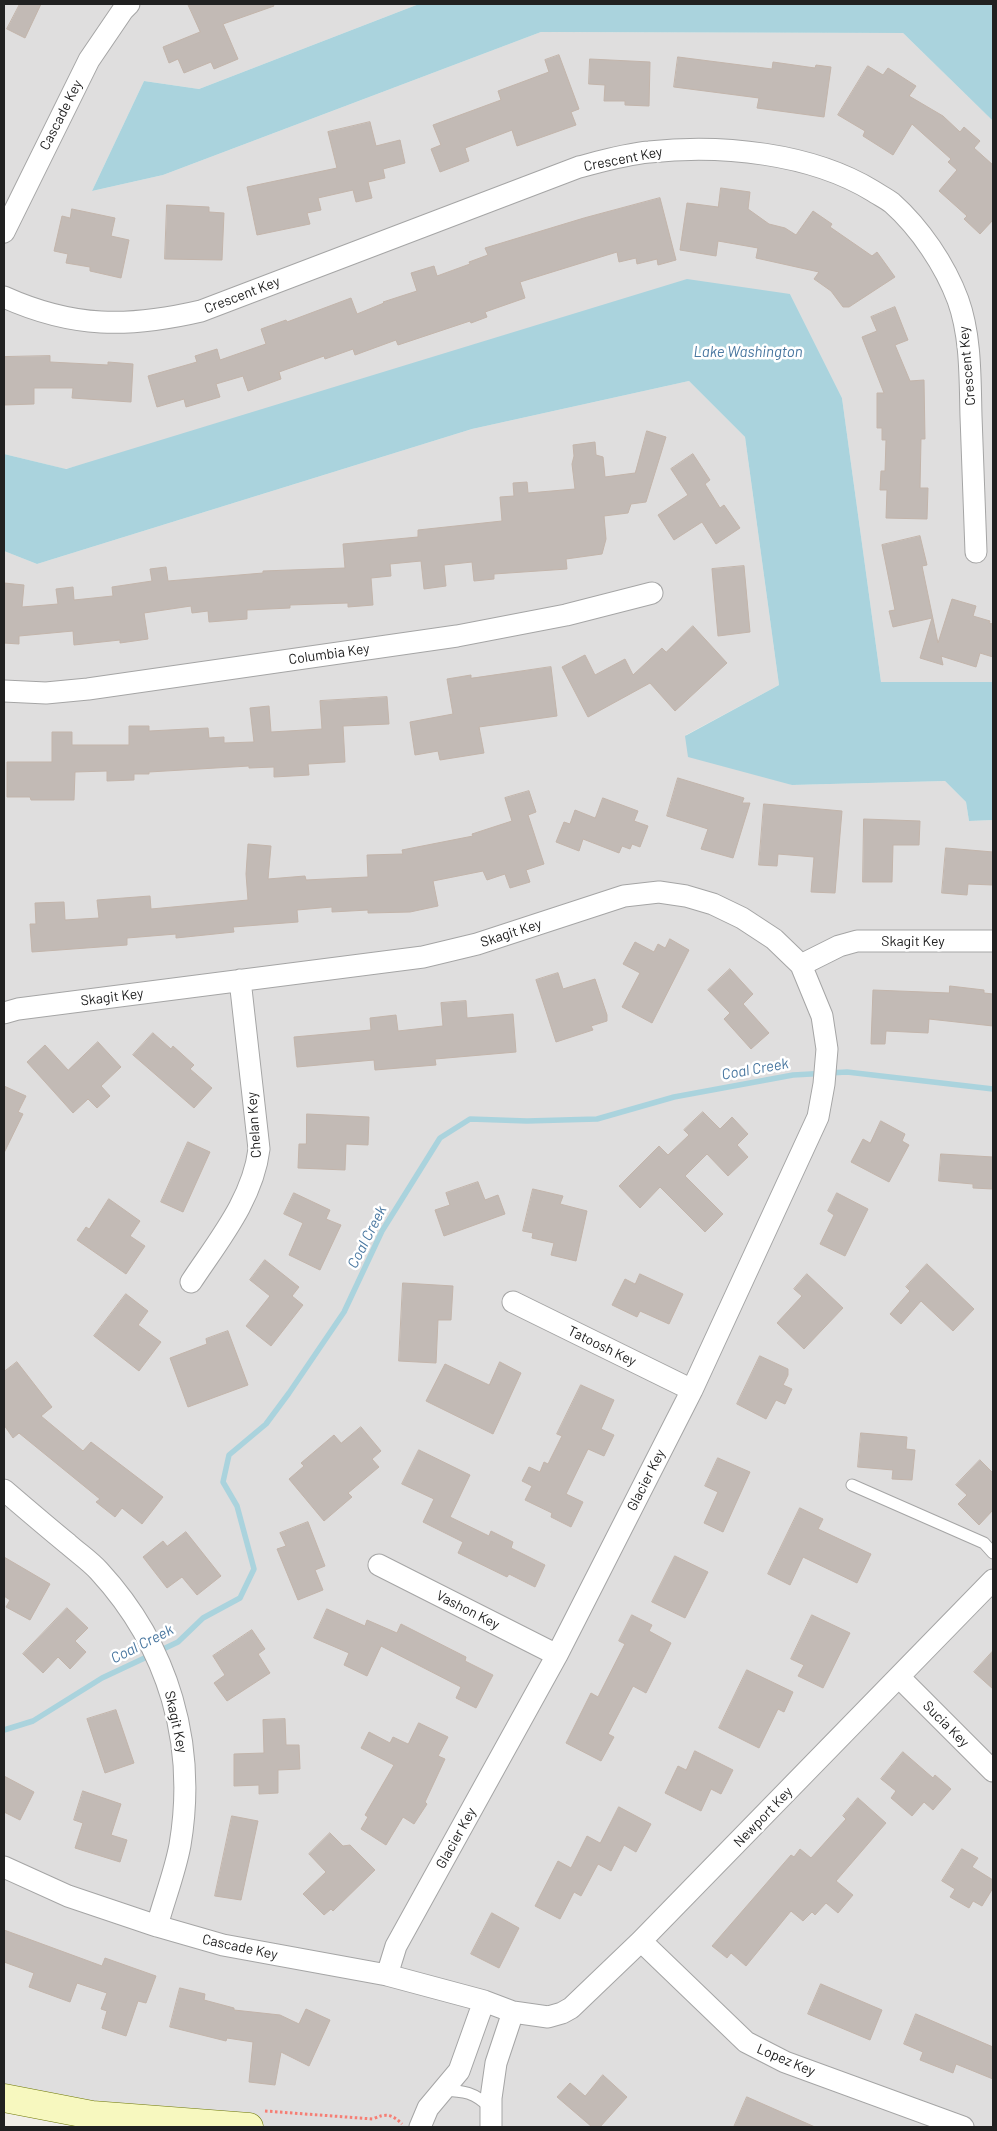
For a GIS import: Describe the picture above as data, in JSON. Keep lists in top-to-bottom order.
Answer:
{
  "streets": {
    "street": [
      "Cascade Key",
      "Crescent Key",
      "Columbia Key",
      "Skagit Key",
      "Chelan Key",
      "Tatoosh Key",
      "Glacier Key",
      "Vashon Key",
      "Sucia Key",
      "Newport Key",
      "Lopez Key"
    ]
  },
  "crossings": [
    ["Cascade Key", "Skagit Key"],
    ["Cascade Key", "Glacier Key"],
    ["Cascade Key", "Newport Key"],
    ["Skagit Key", "Chelan Key"],
    ["Skagit Key", "Glacier Key"],
    ["Tatoosh Key", "Glacier Key"],
    ["Glacier Key", "Vashon Key"],
    ["Sucia Key", "Newport Key"],
    ["Newport Key", "Lopez Key"]
  ],
  "water": ["Lake Washington", "Coal Creek"]
}
